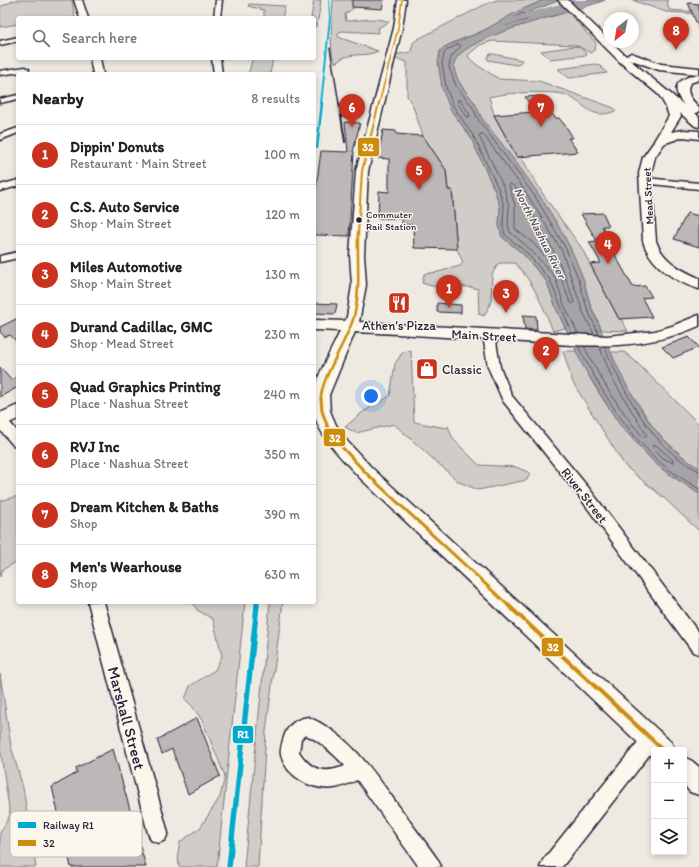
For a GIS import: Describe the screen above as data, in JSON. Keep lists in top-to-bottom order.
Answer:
{
  "streets": {
    "main road": ["Mead Street", "Main Street"],
    "street": ["River Street", "Marshall Street"]
  },
  "crossings": [
    ["Main Street", "River Street"]
  ],
  "water": ["North Nashua River"],
  "places": {
    "other": ["Commuter Rail Station"],
    "restaurant": ["Athen's Pizza"],
    "shop": ["Classic"]
  },
  "lines": ["rail line R1", "transit line 32"],
  "legend": ["Railway R1", "32"],
  "north": "bottom left",
  "page": {
    "search": "Search here",
    "pins": [
      "8",
      "6",
      "7",
      "5",
      "4",
      "1",
      "3",
      "2"
    ],
    "heading": ["Nearby", "8 results"],
    "list": [
      {
        "mark": "1",
        "name": "Dippin' Donuts",
        "note": "Restaurant · Main Street",
        "value": "100 m"
      },
      {
        "mark": "2",
        "name": "C.S. Auto Service",
        "note": "Shop · Main Street",
        "value": "120 m"
      },
      {
        "mark": "3",
        "name": "Miles Automotive",
        "note": "Shop · Main Street",
        "value": "130 m"
      },
      {
        "mark": "4",
        "name": "Durand Cadillac, GMC",
        "note": "Shop · Mead Street",
        "value": "230 m"
      },
      {
        "mark": "5",
        "name": "Quad Graphics Printing",
        "note": "Place · Nashua Street",
        "value": "240 m"
      },
      {
        "mark": "6",
        "name": "RVJ Inc",
        "note": "Place · Nashua Street",
        "value": "350 m"
      },
      {
        "mark": "7",
        "name": "Dream Kitchen & Baths",
        "note": "Shop",
        "value": "390 m"
      },
      {
        "mark": "8",
        "name": "Men's Wearhouse",
        "note": "Shop",
        "value": "630 m"
      }
    ],
    "map_buttons": ["+", "−"]
  }
}
